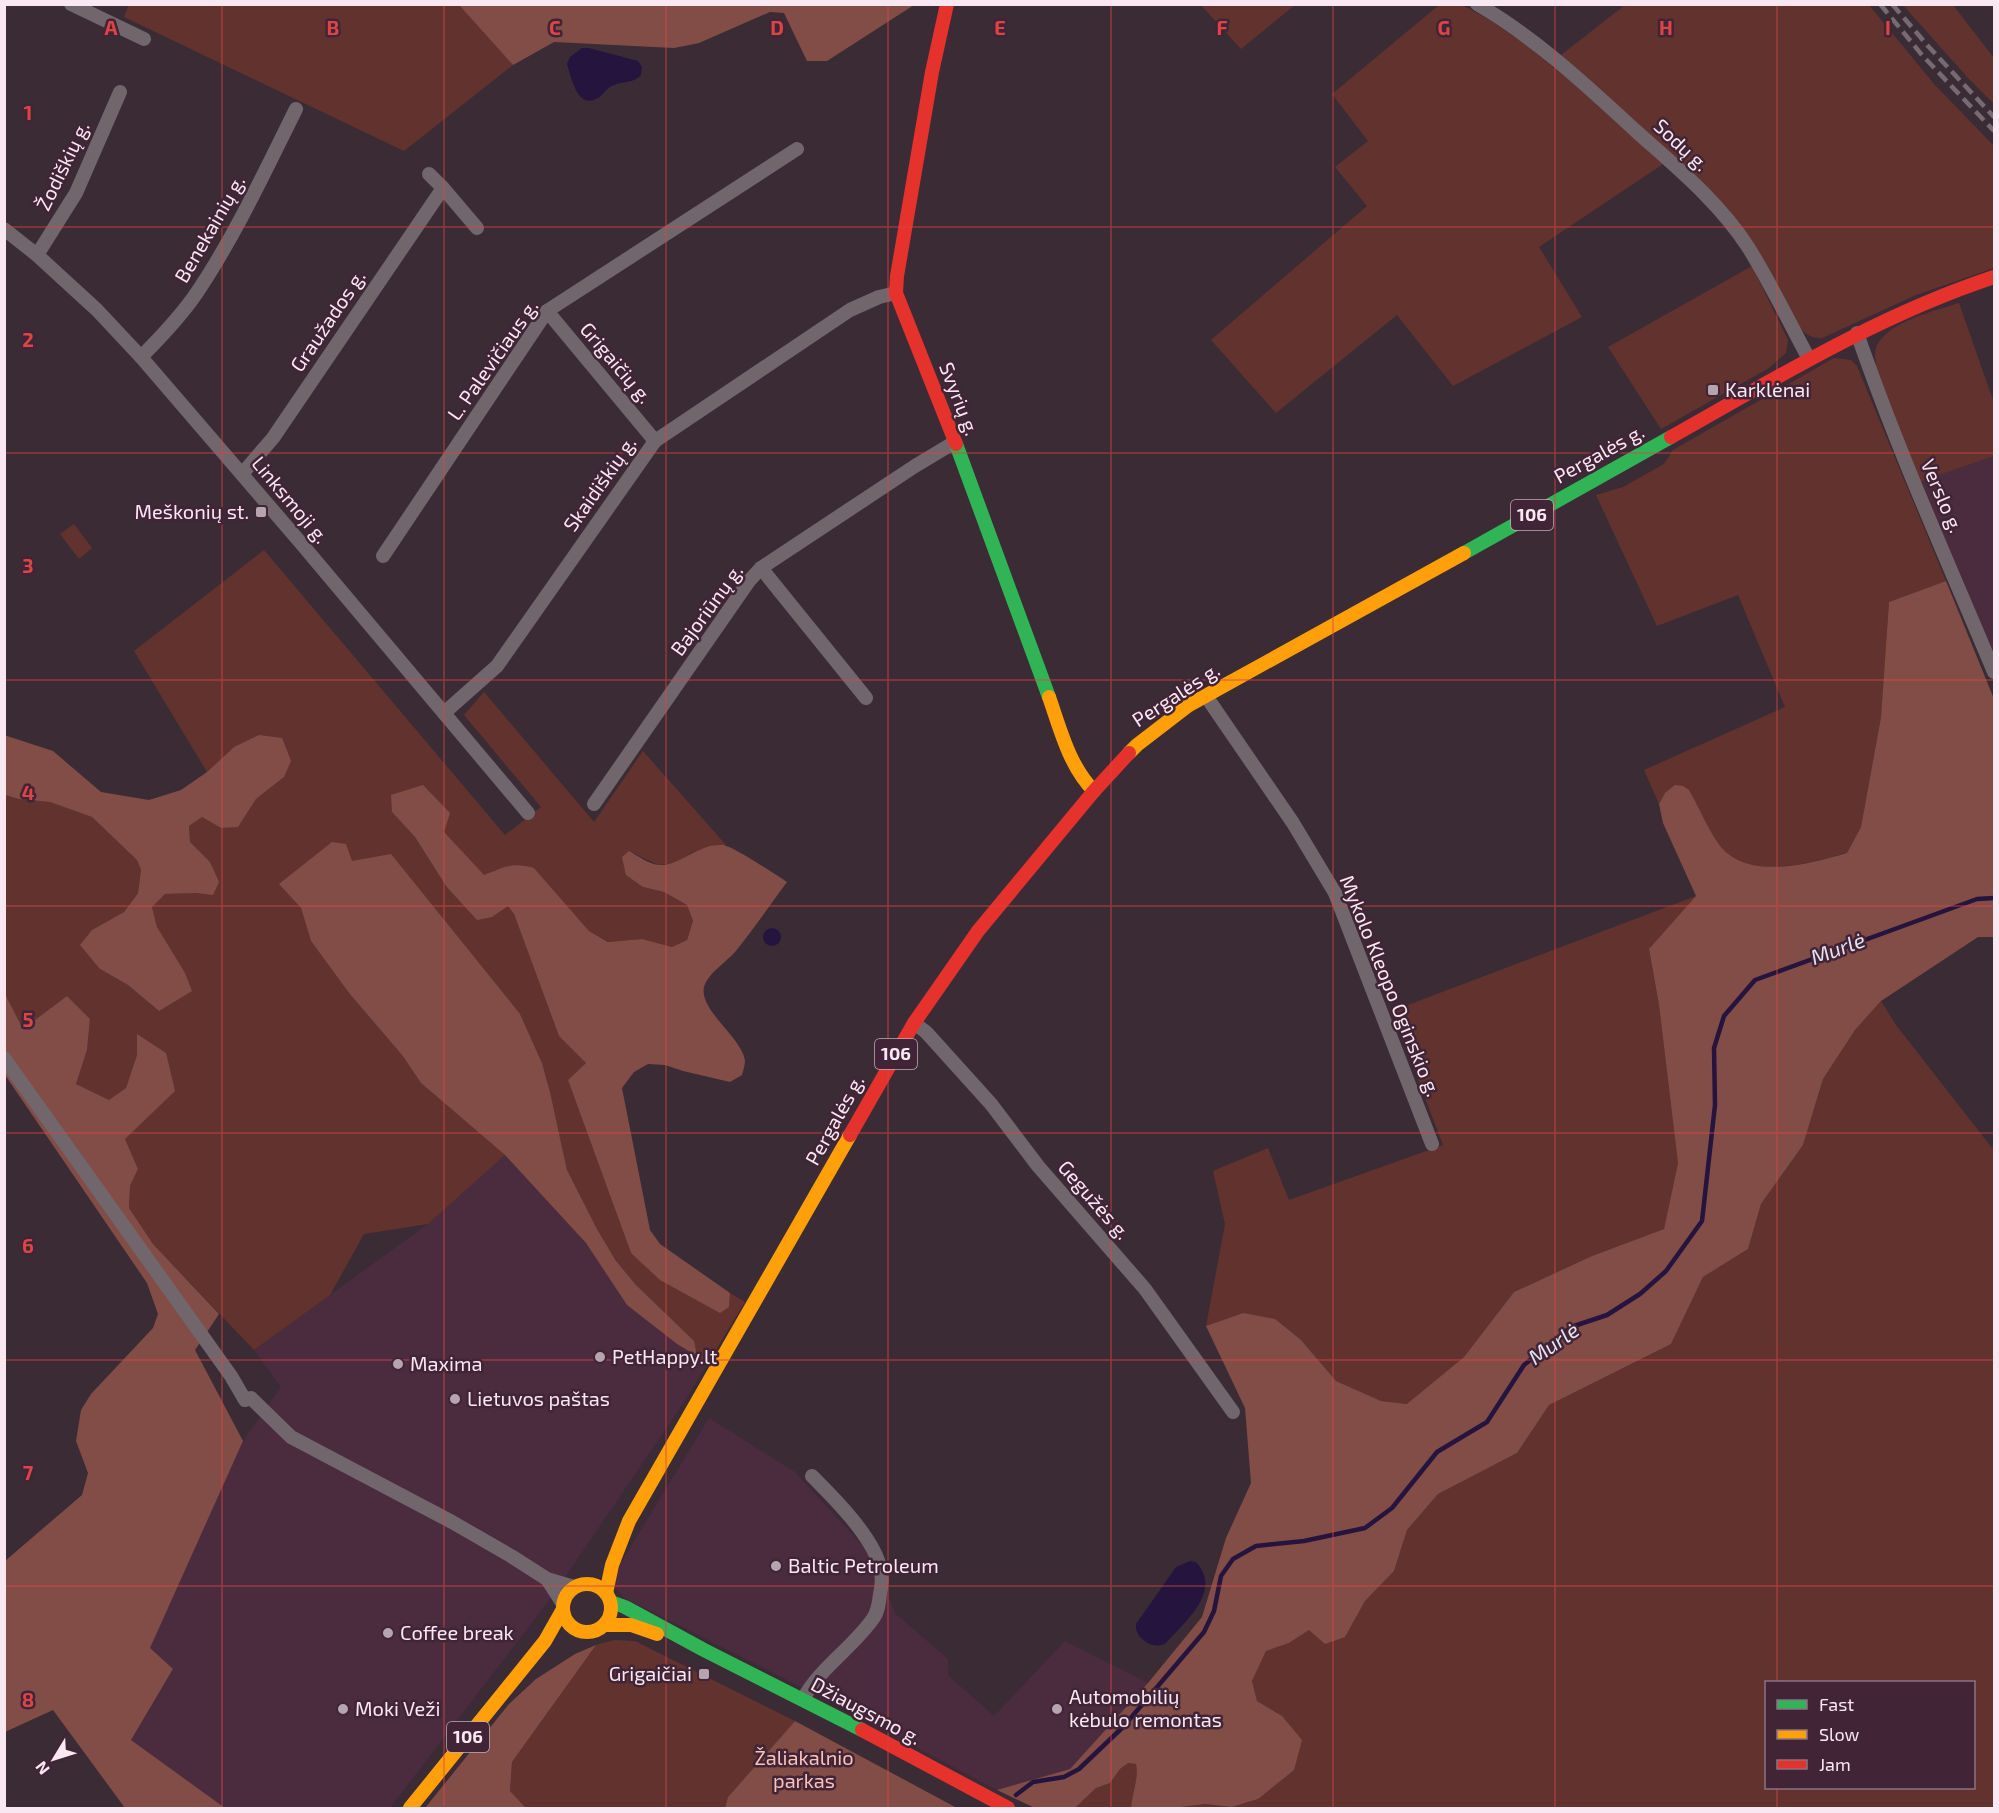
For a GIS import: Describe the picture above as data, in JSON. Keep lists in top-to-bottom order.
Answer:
{
  "streets": {
    "main road": [
      "Svyrių g.",
      "Pergalės g.",
      "106",
      "Džiaugsmo g."
    ],
    "street": [
      "Sodų g.",
      "Žodiškių g.",
      "Benekainių g.",
      "Graužados g.",
      "L. Palevičiaus g.",
      "Grigaičių g.",
      "Skaidiškių g.",
      "Verslo g.",
      "Linksmoji g.",
      "Bajoriūnų g.",
      "Mykolo Kleopo Oginskio g.",
      "Gegužės g."
    ]
  },
  "crossings": [
    ["Sodų g.", "Pergalės g."],
    ["Žodiškių g.", "Linksmoji g."],
    ["Benekainių g.", "Linksmoji g."],
    ["Graužados g.", "Linksmoji g."],
    ["L. Palevičiaus g.", "Grigaičių g."],
    ["Grigaičių g.", "Skaidiškių g."],
    ["Svyrių g.", "Pergalės g."],
    ["Svyrių g.", "Skaidiškių g."],
    ["Svyrių g.", "Bajoriūnų g."],
    ["Pergalės g.", "Verslo g."],
    ["Pergalės g.", "106"],
    ["Pergalės g.", "Mykolo Kleopo Oginskio g."],
    ["Pergalės g.", "Gegužės g."],
    ["Pergalės g.", "Džiaugsmo g."],
    ["Skaidiškių g.", "Linksmoji g."],
    ["106", "Džiaugsmo g."]
  ],
  "water": ["Murlė"],
  "parks": ["Žaliakalnio parkas"],
  "places": {
    "transit": ["Karklėnai", "Meškonių st.", "Grigaičiai"],
    "other": [
      "PetHappy.lt",
      "Maxima",
      "Lietuvos paštas",
      "Baltic Petroleum",
      "Coffee break",
      "Moki Veži",
      "Automobilių kėbulo remontas"
    ]
  },
  "legend": ["Fast", "Slow", "Jam"],
  "north": "bottom left",
  "grid": {
    "columns": [
      "A",
      "B",
      "C",
      "D",
      "E",
      "F",
      "G",
      "H",
      "I"
    ],
    "rows": [
      "1",
      "2",
      "3",
      "4",
      "5",
      "6",
      "7",
      "8"
    ]
  }
}
